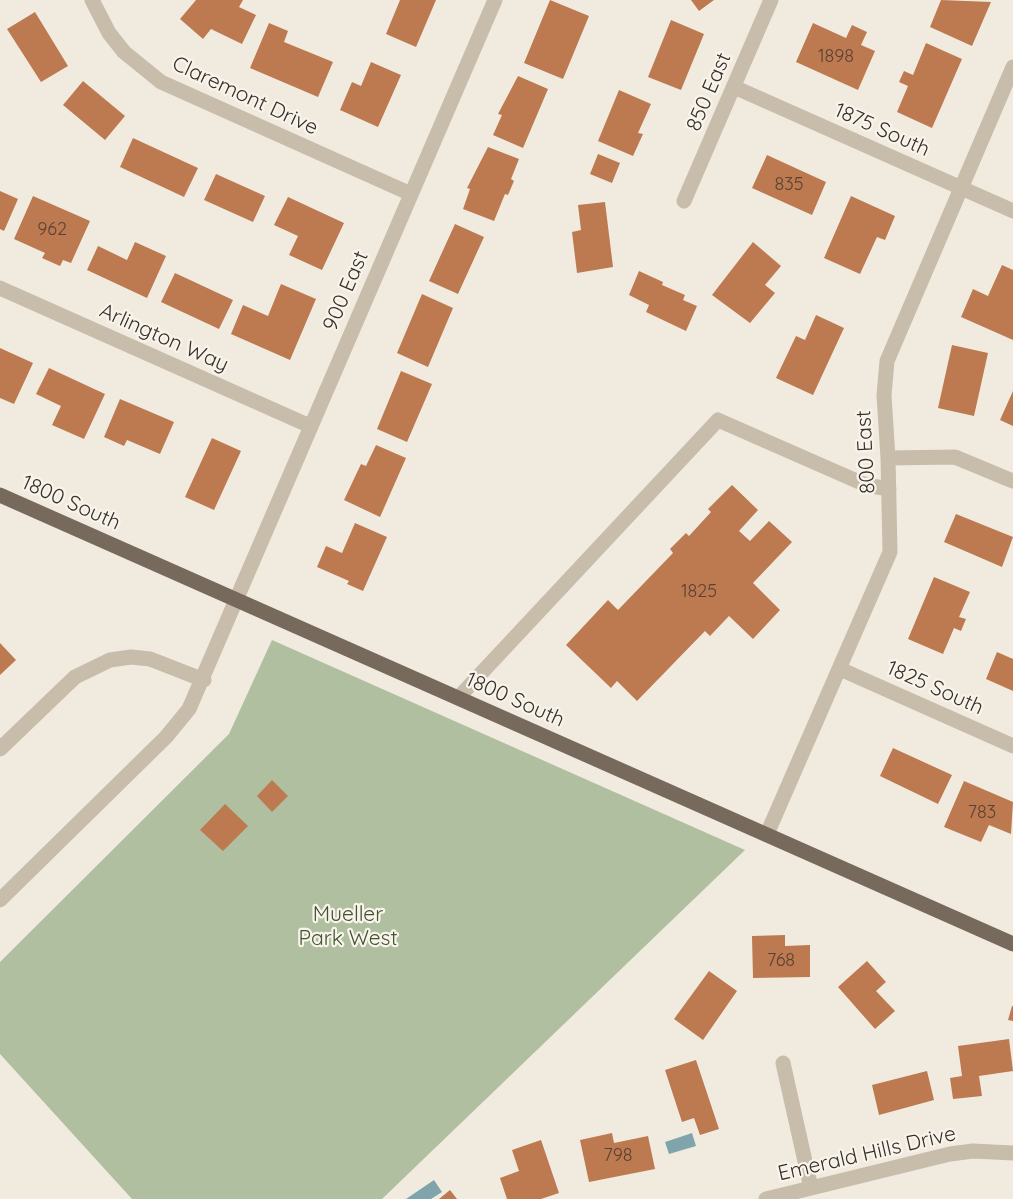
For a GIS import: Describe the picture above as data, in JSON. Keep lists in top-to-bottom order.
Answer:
{
  "streets": {
    "main road": ["1800 South"],
    "street": [
      "850 East",
      "Claremont Drive",
      "1875 South",
      "900 East",
      "Arlington Way",
      "800 East",
      "1825 South",
      "Emerald Hills Drive"
    ]
  },
  "crossings": [
    ["850 East", "1875 South"],
    ["Claremont Drive", "900 East"],
    ["1875 South", "800 East"],
    ["900 East", "Arlington Way"],
    ["900 East", "1800 South"],
    ["800 East", "1800 South"],
    ["800 East", "1825 South"]
  ],
  "parks": ["Mueller Park West"],
  "house_numbers": [
    "1898",
    "835",
    "962",
    "1825",
    "783",
    "768",
    "798"
  ]
}
